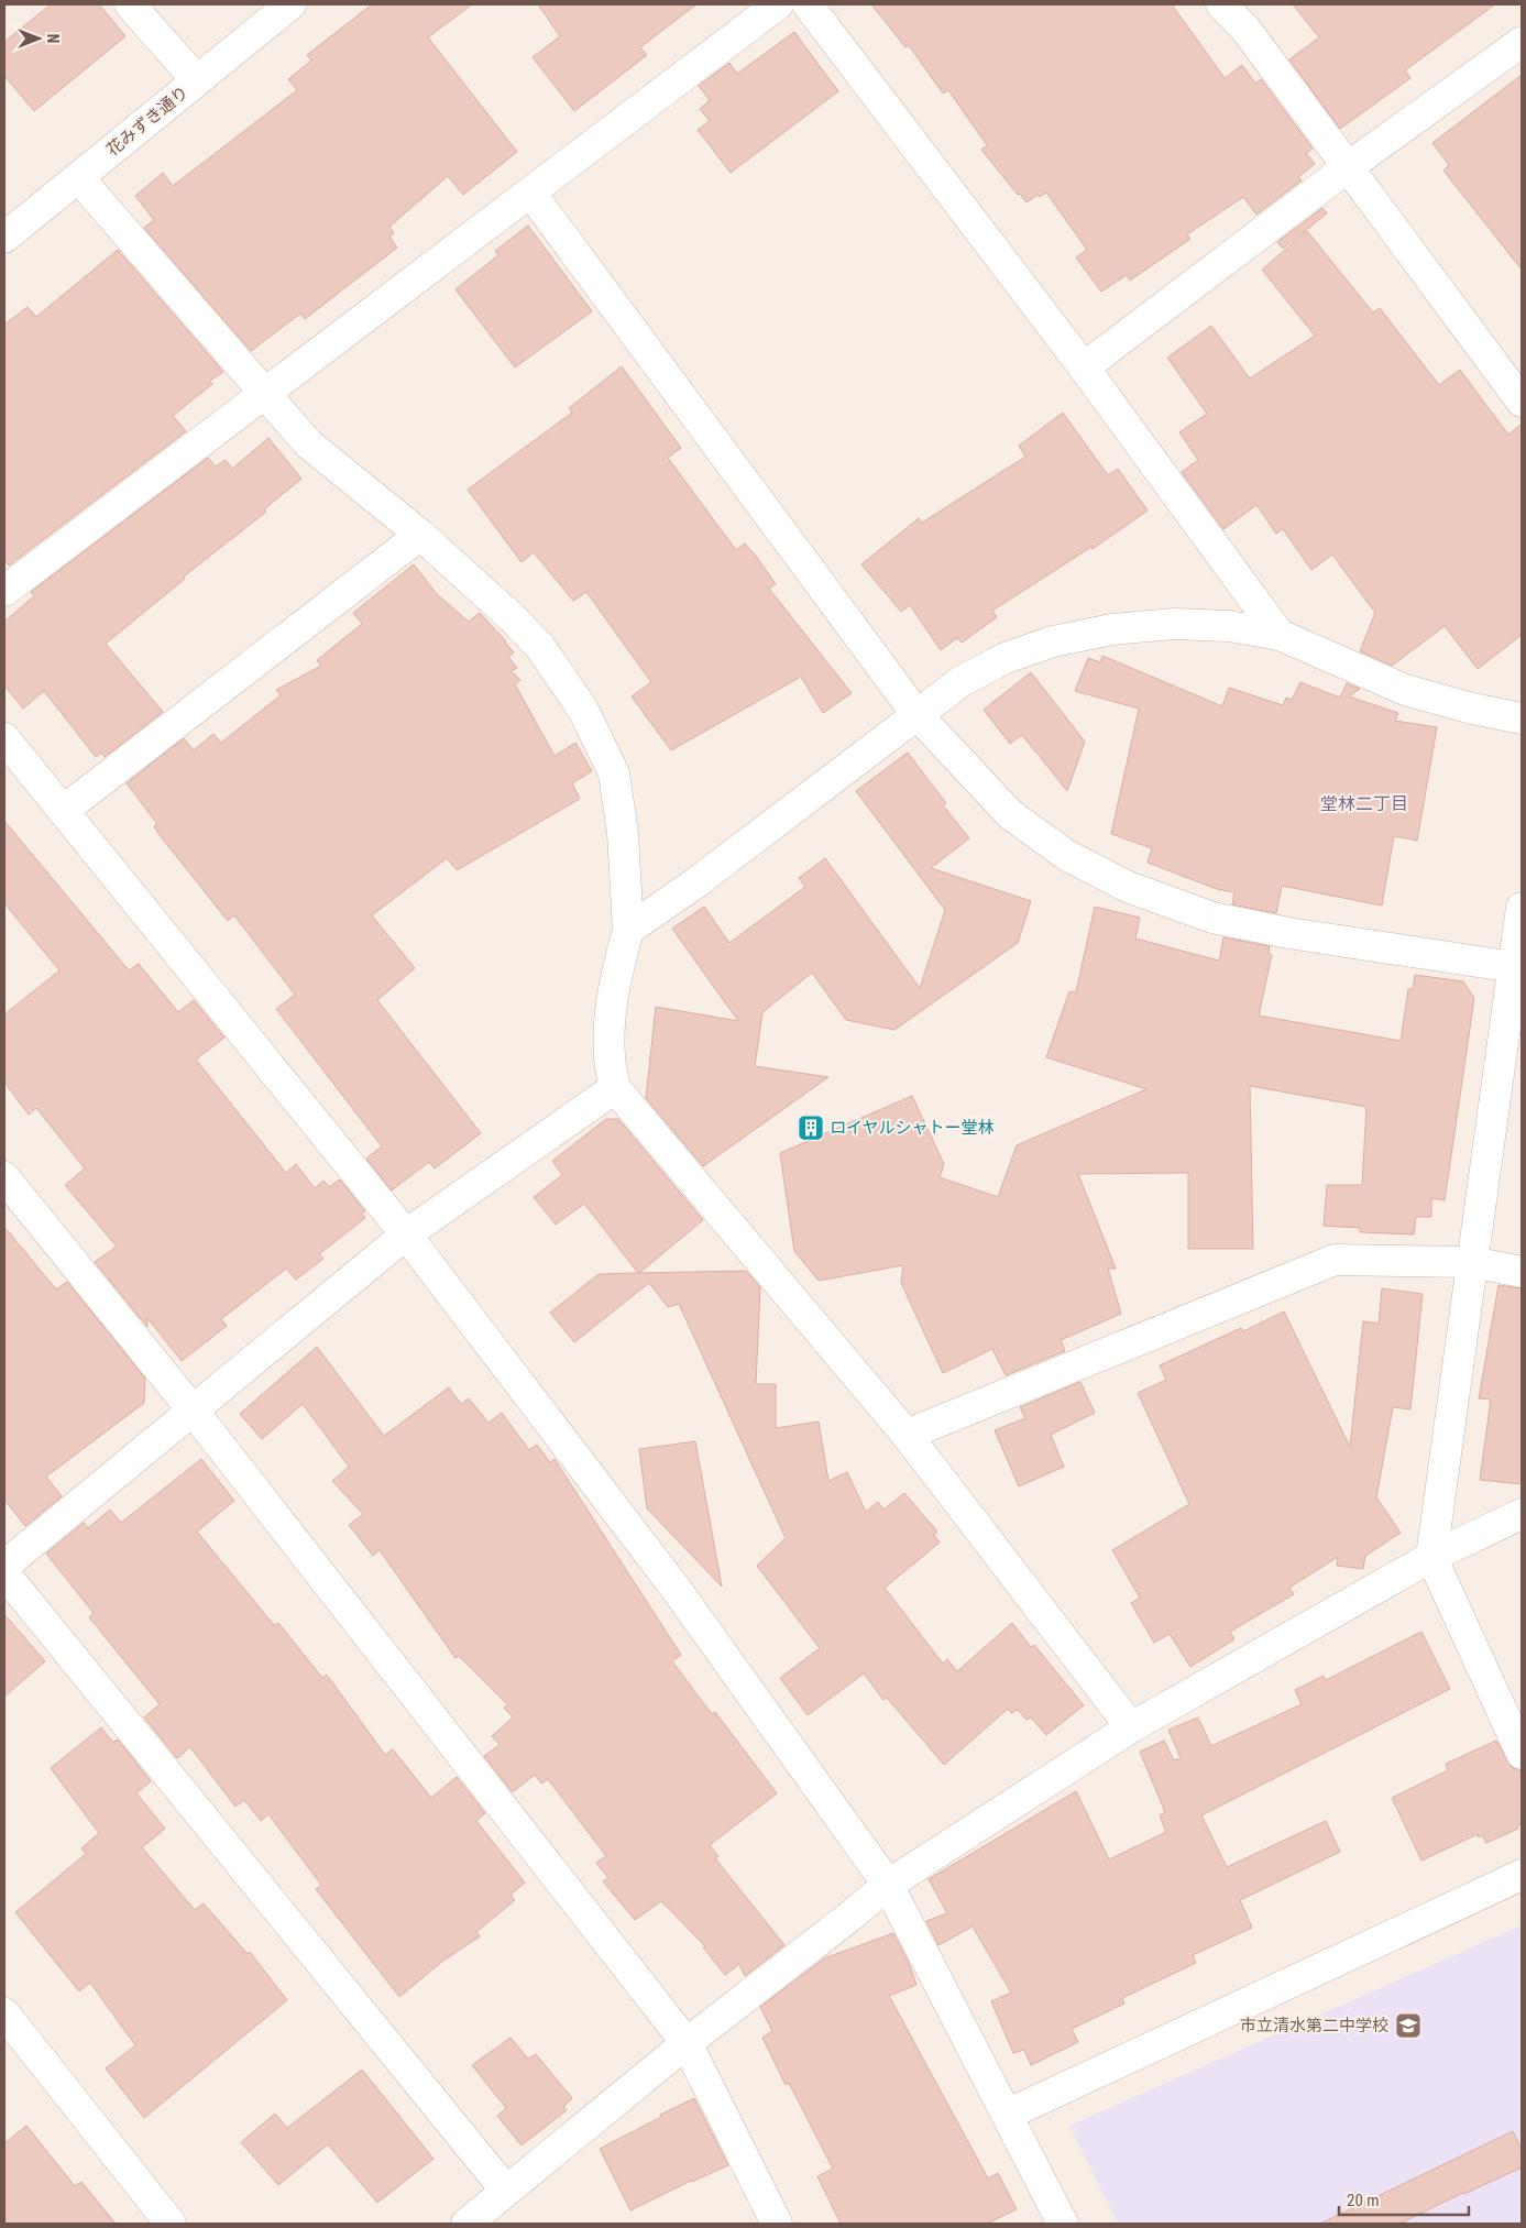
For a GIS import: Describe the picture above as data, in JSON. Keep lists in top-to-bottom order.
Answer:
{
  "streets": {
    "street": ["花みずき通り"]
  },
  "districts": ["堂林二丁目"],
  "places": {
    "building": ["ロイヤルシャトー堂林"],
    "school or university": ["市立清水第二中学校"]
  },
  "scale_bar": "20 m",
  "north": "right"
}
